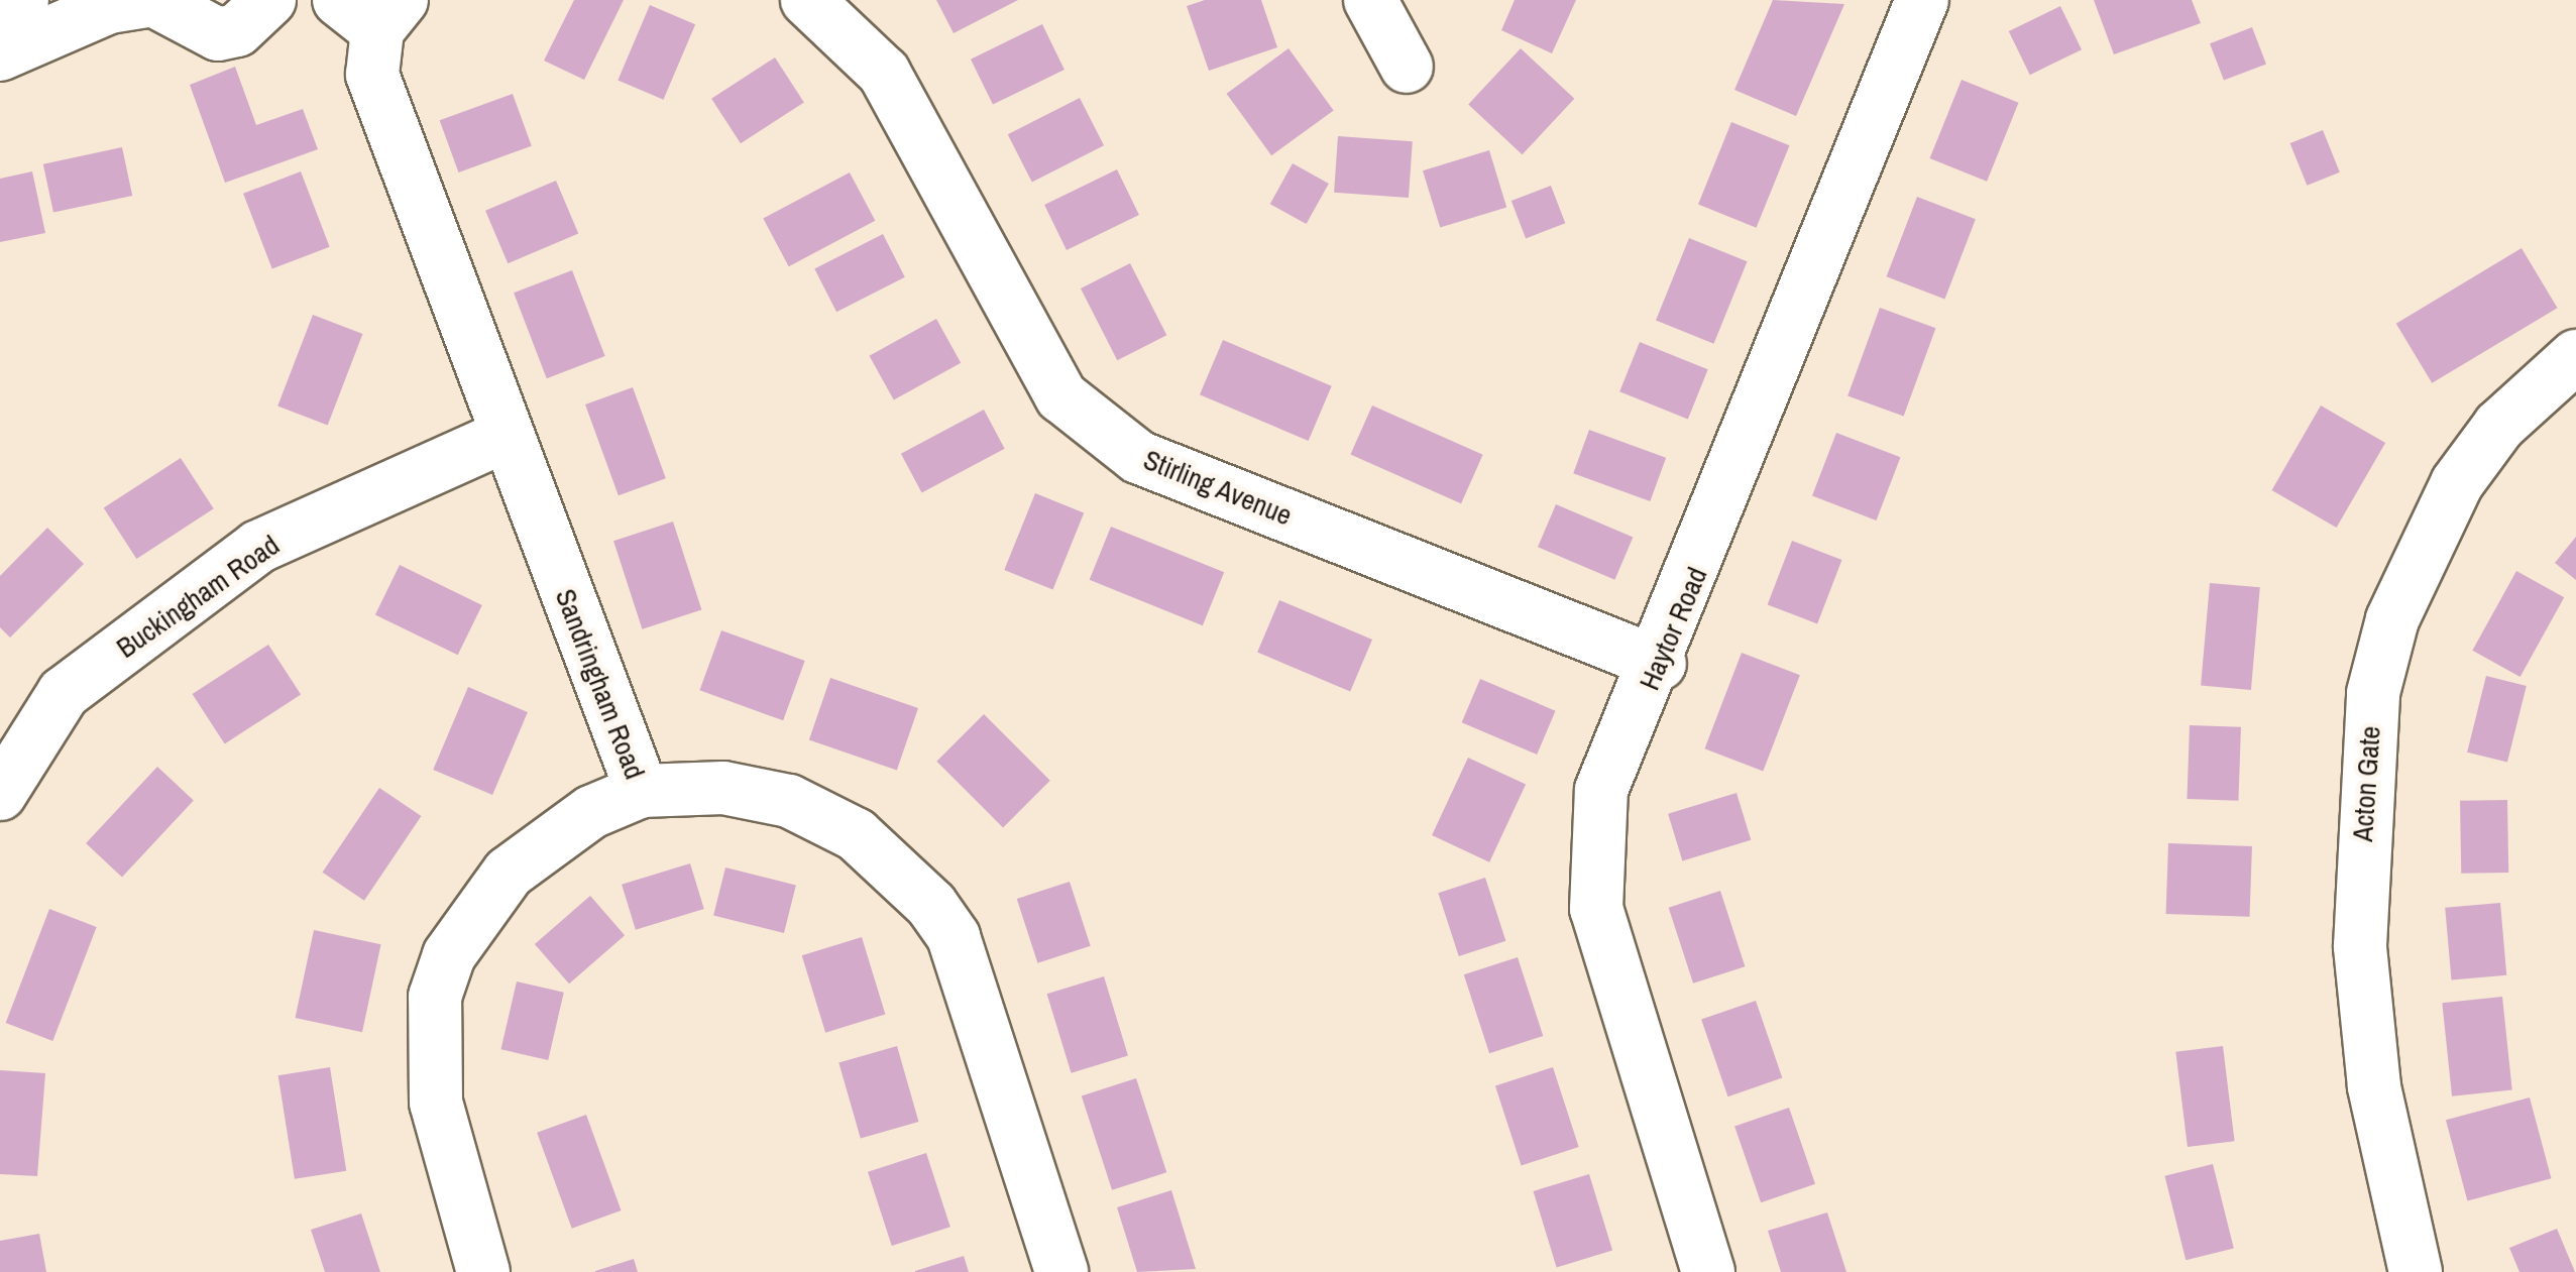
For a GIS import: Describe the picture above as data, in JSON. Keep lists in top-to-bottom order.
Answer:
{
  "streets": {
    "street": [
      "Stirling Avenue",
      "Buckingham Road",
      "Haytor Road",
      "Sandringham Road",
      "Acton Gate"
    ]
  },
  "crossings": [
    ["Stirling Avenue", "Haytor Road"],
    ["Buckingham Road", "Sandringham Road"]
  ]
}
